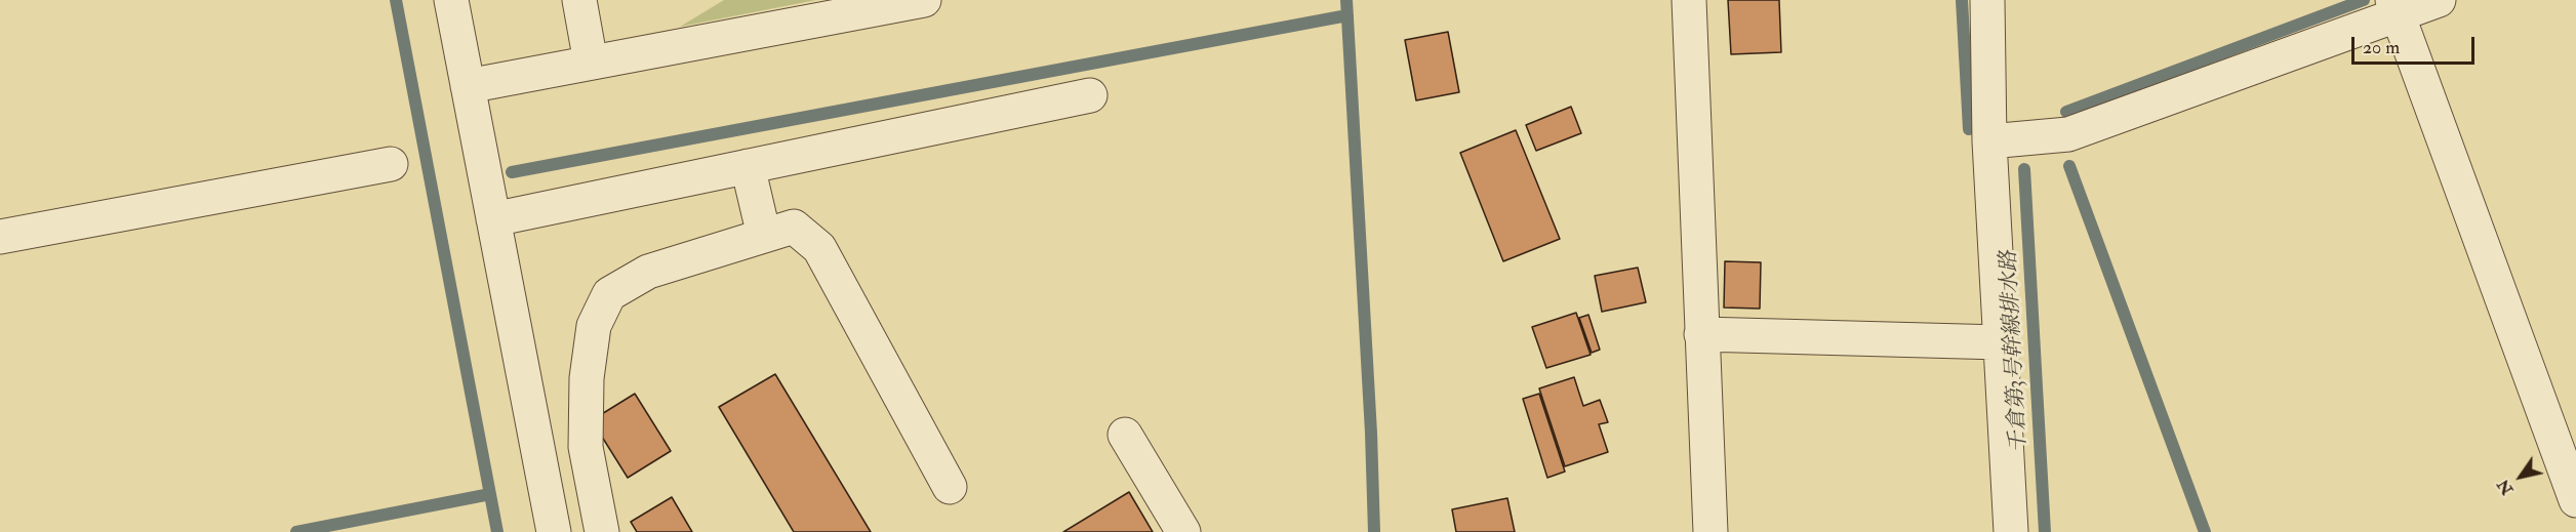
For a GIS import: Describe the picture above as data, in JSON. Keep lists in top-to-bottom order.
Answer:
{
  "water": ["千倉第3号幹線排水路"],
  "scale_bar": "20 m",
  "north": "bottom left"
}
